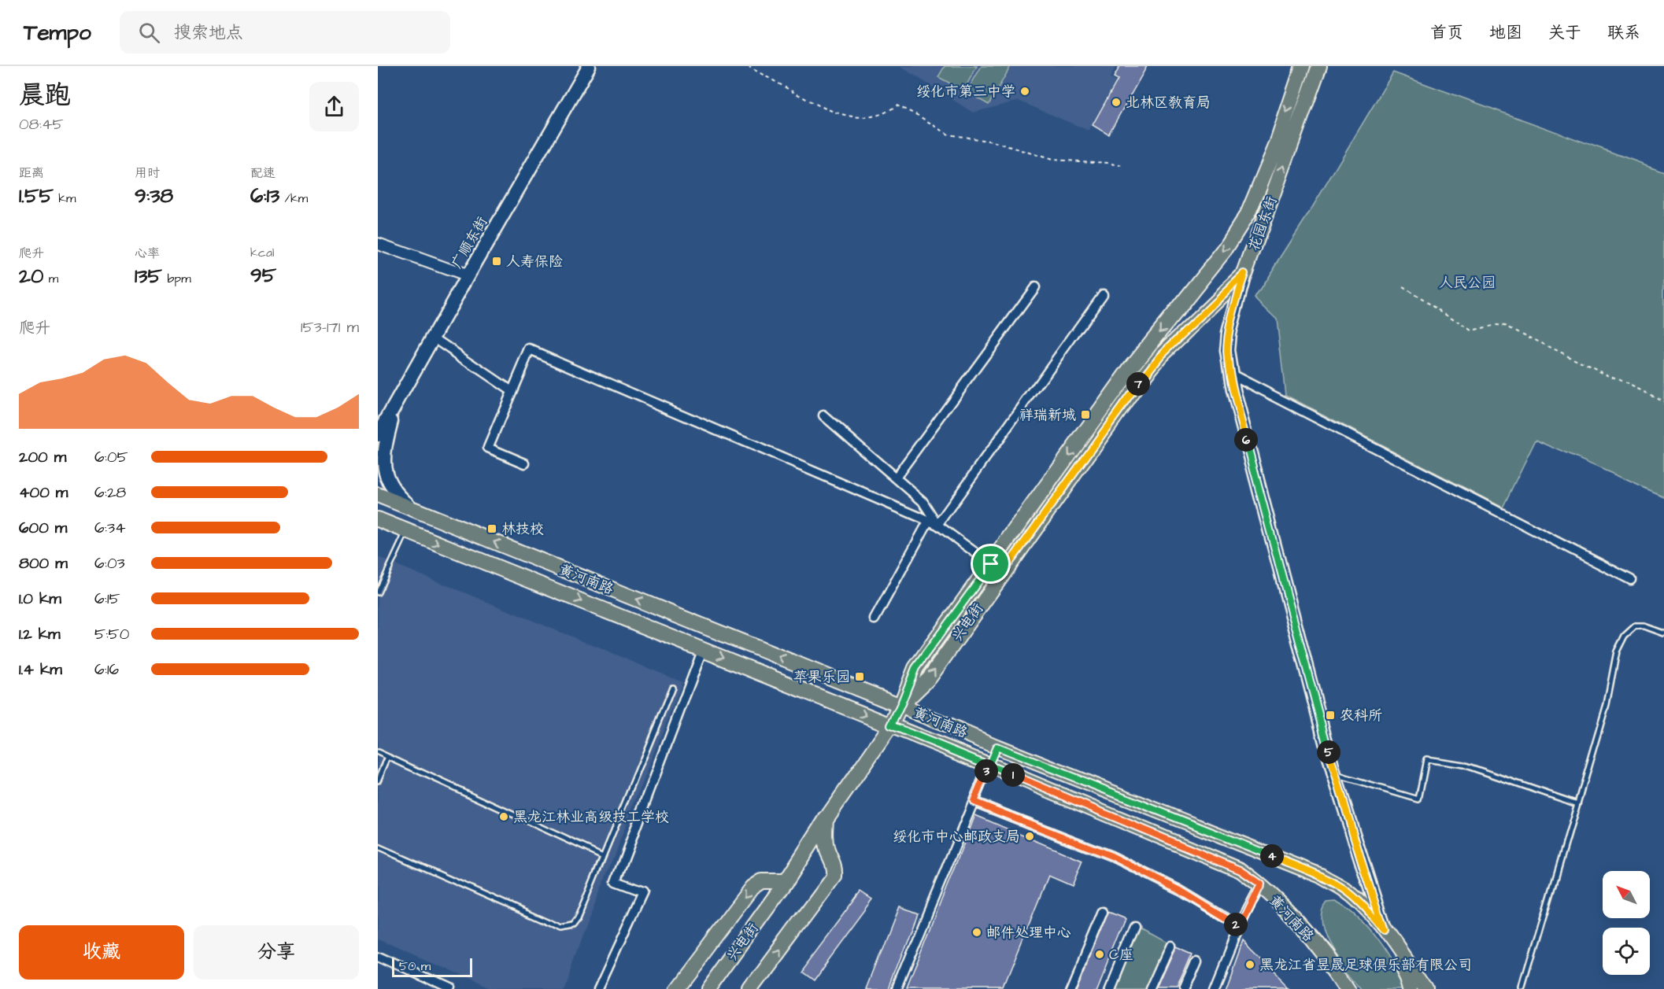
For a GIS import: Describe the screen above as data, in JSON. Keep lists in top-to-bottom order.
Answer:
{
  "streets": {
    "main road": [
      "花园东街",
      "广顺东街",
      "黄河南路",
      "兴电街"
    ]
  },
  "crossings": [
    ["花园东街", "黄河南路"],
    ["花园东街", "兴电街"],
    ["黄河南路", "兴电街"]
  ],
  "parks": ["人民公园"],
  "places": {
    "other": [
      "绥化市第三中学",
      "北林区教育局",
      "黑龙江林业高级技工学校",
      "绥化市中心邮政支局",
      "邮件处理中心",
      "C座",
      "黑龙江省昱晟足球俱乐部有限公司"
    ],
    "transit": [
      "人寿保险",
      "祥瑞新城",
      "林技校",
      "苹果乐园",
      "农科所"
    ]
  },
  "scale_bar": "50 m",
  "north": "top left",
  "page": {
    "header": "Tempo",
    "search": "搜索地点",
    "nav": [
      "首页",
      "地图",
      "关于",
      "联系"
    ],
    "heading": ["晨跑", "08:45"],
    "stats": [
      ["距离", "1.55 km"],
      ["用时", "9:38"],
      ["配速", "6:13 /km"],
      ["爬升", "20 m"],
      ["心率", "135 bpm"],
      ["kcal", "95"]
    ],
    "chart": ["爬升", "153–171 m"],
    "pins": [
      "7",
      "6",
      "5",
      "3",
      "1",
      "4",
      "2"
    ],
    "list": [
      {
        "name": "200 m",
        "note": "6:05"
      },
      {
        "name": "400 m",
        "note": "6:28"
      },
      {
        "name": "600 m",
        "note": "6:34"
      },
      {
        "name": "800 m",
        "note": "6:03"
      },
      {
        "name": "1.0 km",
        "note": "6:15"
      },
      {
        "name": "1.2 km",
        "note": "5:50"
      },
      {
        "name": "1.4 km",
        "note": "6:16"
      }
    ],
    "buttons": ["收藏", "分享"],
    "scale": "50 m"
  }
}
